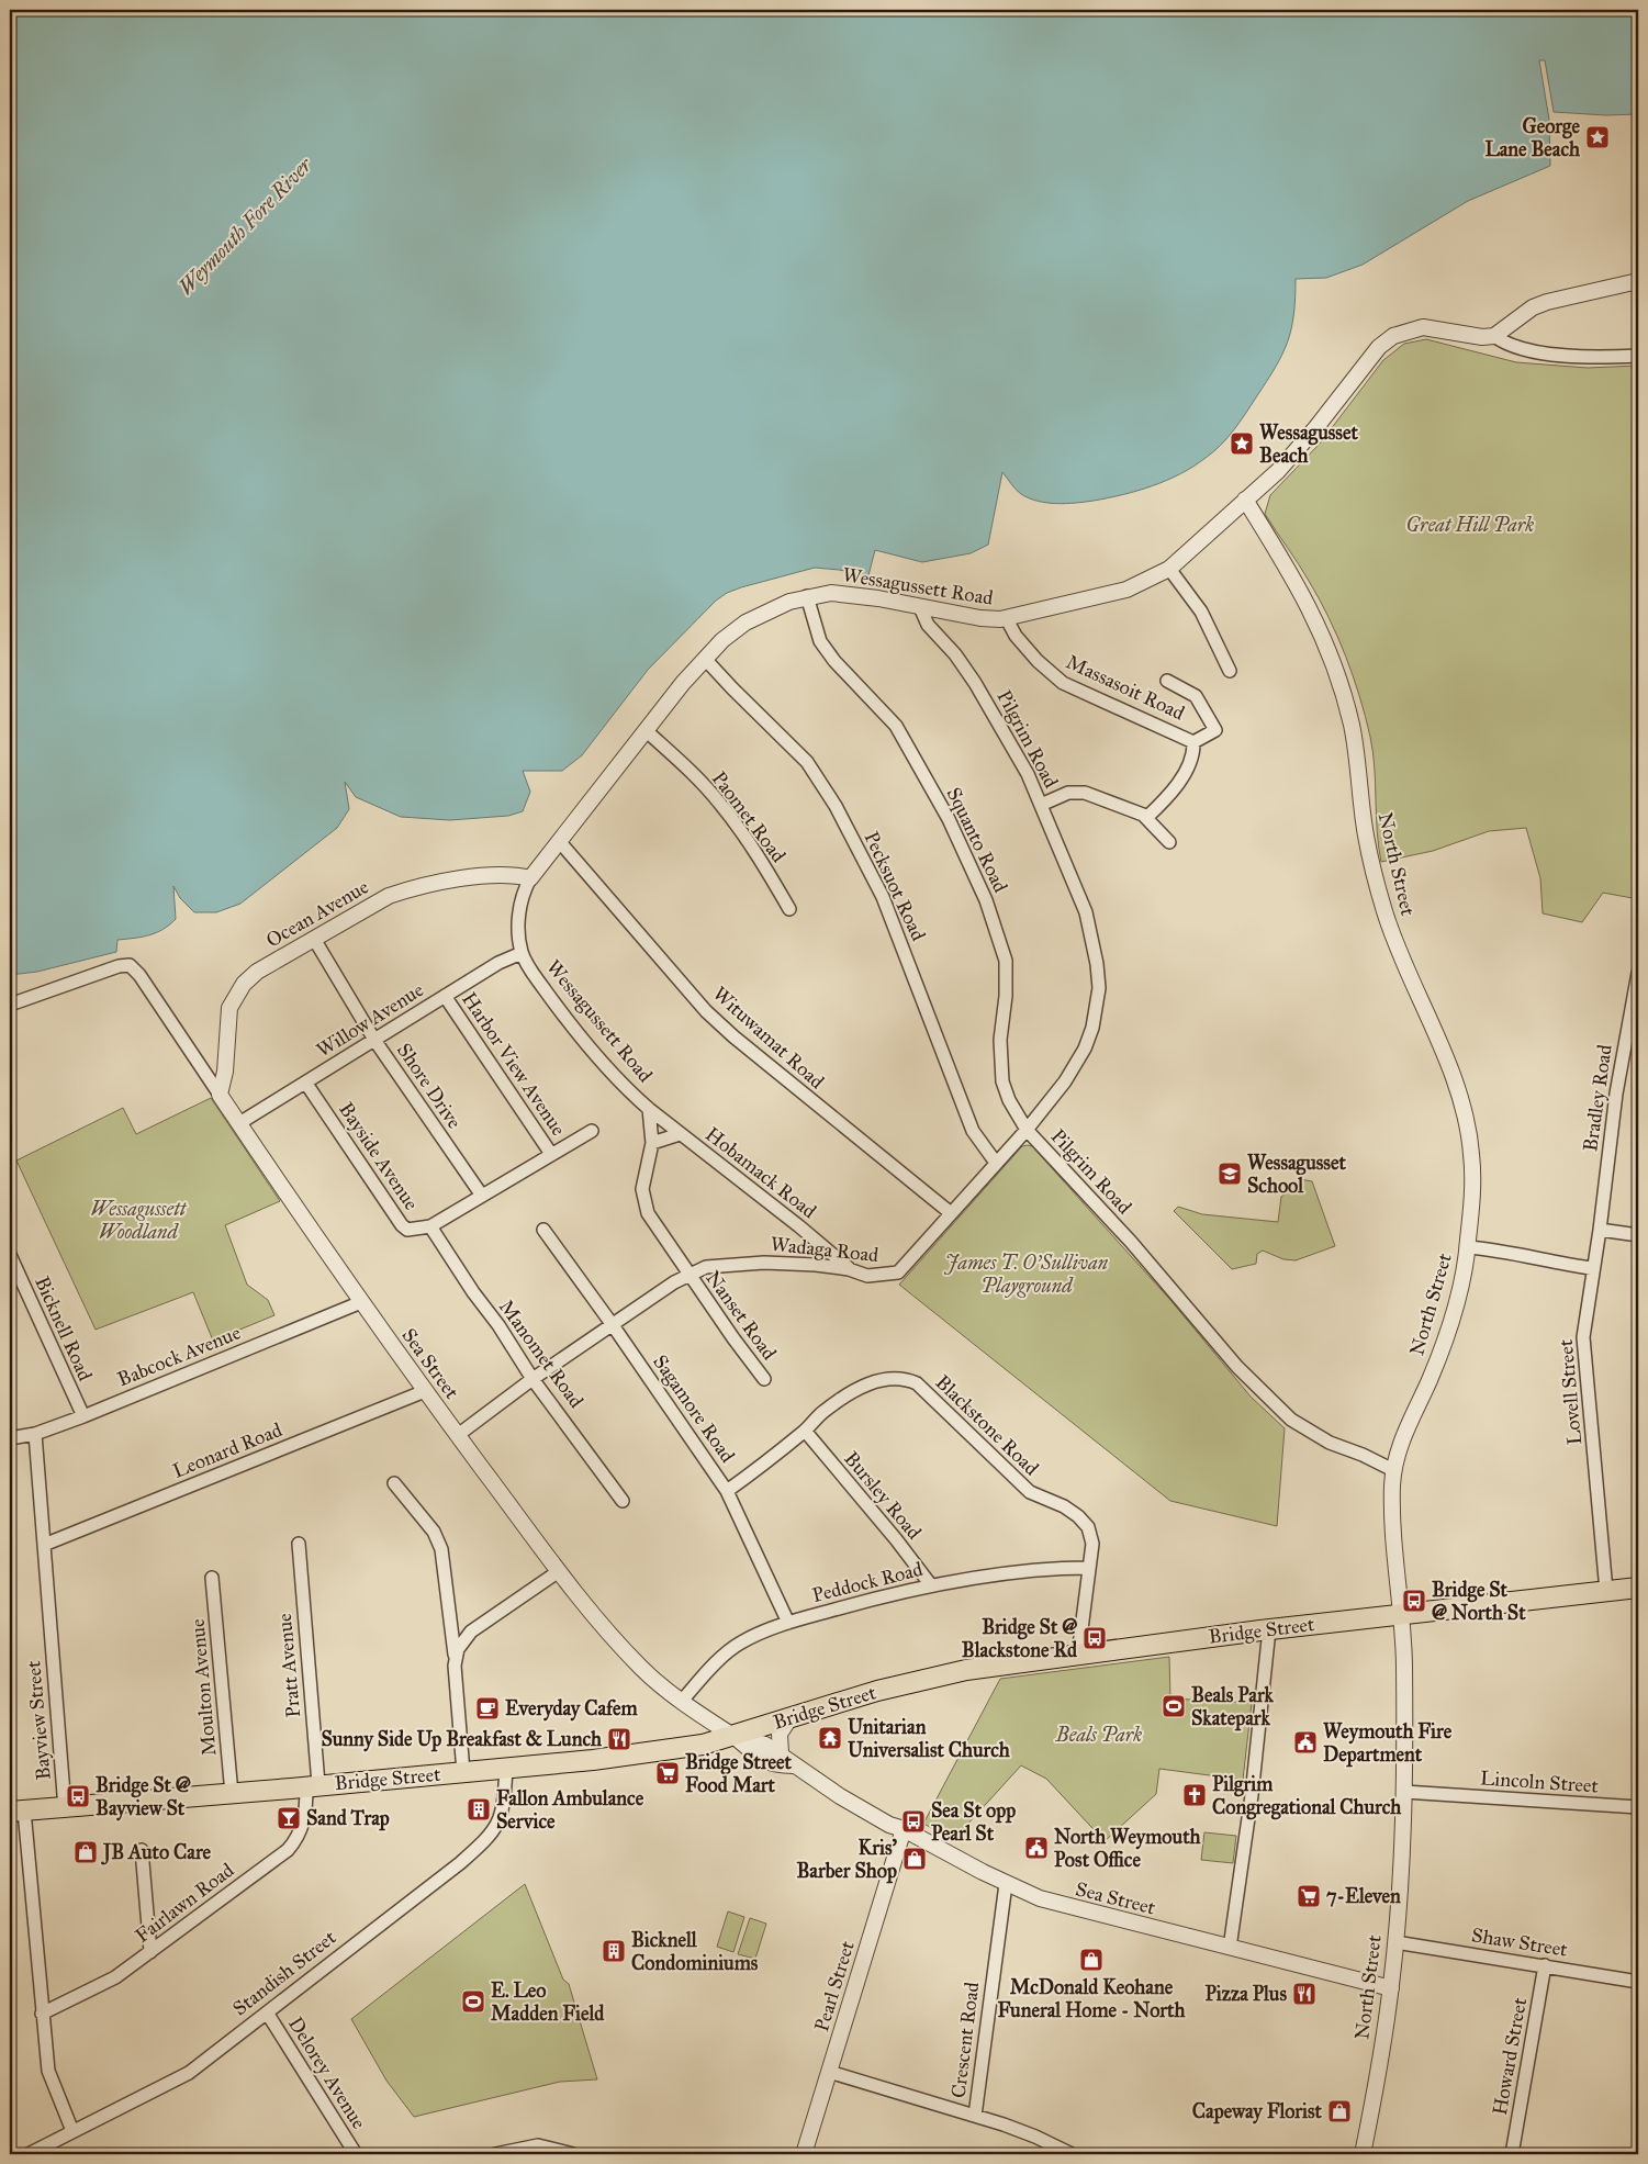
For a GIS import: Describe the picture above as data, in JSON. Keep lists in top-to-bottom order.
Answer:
{
  "streets": {
    "main road": ["Bridge Street"],
    "street": [
      "Wessagussett Road",
      "Massasoit Road",
      "Pilgrim Road",
      "Paomet Road",
      "Squanto Road",
      "North Street",
      "Pecksuot Road",
      "Ocean Avenue",
      "Willow Avenue",
      "Wituwamat Road",
      "Harbor View Avenue",
      "Shore Drive",
      "Bradley Road",
      "Bayside Avenue",
      "Hobamack Road",
      "Wadaga Road",
      "Nanset Road",
      "Bicknell Road",
      "Manomet Road",
      "Babcock Avenue",
      "Sea Street",
      "Lovell Street",
      "Sagamore Road",
      "Blackstone Road",
      "Leonard Road",
      "Bursley Road",
      "Peddock Road",
      "Pratt Avenue",
      "Moulton Avenue",
      "Bayview Street",
      "Lincoln Street",
      "Fairlawn Road",
      "Shaw Street",
      "Standish Street",
      "Pearl Street",
      "Crescent Road",
      "Howard Street",
      "Delorey Avenue"
    ]
  },
  "crossings": [
    ["Wessagussett Road", "Massasoit Road"],
    ["Wessagussett Road", "Pilgrim Road"],
    ["Wessagussett Road", "Paomet Road"],
    ["Wessagussett Road", "Squanto Road"],
    ["Wessagussett Road", "North Street"],
    ["Wessagussett Road", "Pecksuot Road"],
    ["Wessagussett Road", "Ocean Avenue"],
    ["Wessagussett Road", "Willow Avenue"],
    ["Wessagussett Road", "Wituwamat Road"],
    ["Wessagussett Road", "Hobamack Road"],
    ["Wessagussett Road", "Wadaga Road"],
    ["Wessagussett Road", "Nanset Road"],
    ["Pilgrim Road", "Squanto Road"],
    ["Pilgrim Road", "North Street"],
    ["Pilgrim Road", "Wadaga Road"],
    ["Squanto Road", "Wadaga Road"],
    ["North Street", "Sea Street"],
    ["North Street", "Bridge Street"],
    ["North Street", "Lincoln Street"],
    ["North Street", "Shaw Street"],
    ["Pecksuot Road", "Wadaga Road"],
    ["Ocean Avenue", "Shore Drive"],
    ["Ocean Avenue", "Sea Street"],
    ["Willow Avenue", "Harbor View Avenue"],
    ["Willow Avenue", "Shore Drive"],
    ["Willow Avenue", "Bayside Avenue"],
    ["Willow Avenue", "Sea Street"],
    ["Wituwamat Road", "Wadaga Road"],
    ["Bradley Road", "Lovell Street"],
    ["Bayside Avenue", "Manomet Road"],
    ["Hobamack Road", "Wadaga Road"],
    ["Wadaga Road", "Nanset Road"],
    ["Bicknell Road", "Babcock Avenue"],
    ["Babcock Avenue", "Sea Street"],
    ["Babcock Avenue", "Bayview Street"],
    ["Sea Street", "Leonard Road"],
    ["Sea Street", "Peddock Road"],
    ["Sea Street", "Bridge Street"],
    ["Sea Street", "Pearl Street"],
    ["Sea Street", "Crescent Road"],
    ["Lovell Street", "Bridge Street"],
    ["Sagamore Road", "Blackstone Road"],
    ["Sagamore Road", "Peddock Road"],
    ["Blackstone Road", "Bursley Road"],
    ["Blackstone Road", "Peddock Road"],
    ["Blackstone Road", "Bridge Street"],
    ["Leonard Road", "Bayview Street"],
    ["Bursley Road", "Peddock Road"],
    ["Bridge Street", "Pratt Avenue"],
    ["Bridge Street", "Moulton Avenue"],
    ["Bridge Street", "Bayview Street"],
    ["Bridge Street", "Fairlawn Road"],
    ["Bridge Street", "Standish Street"],
    ["Pratt Avenue", "Fairlawn Road"],
    ["Shaw Street", "Howard Street"],
    ["Standish Street", "Delorey Avenue"],
    ["Pearl Street", "Crescent Road"]
  ],
  "water": ["Weymouth Fore River"],
  "parks": [
    "Great Hill Park",
    "Wessagussett Woodland",
    "James T. O'Sullivan Playground",
    "Beals Park"
  ],
  "places": {
    "place": ["George Lane Beach", "Wessagusset Beach"],
    "school or university": ["Wessagusset School"],
    "bus stop": [
      "Bridge St @ North St",
      "Bridge St @ Blackstone Rd",
      "Bridge St @ Bayview St",
      "Sea St opp Pearl St"
    ],
    "sports": ["Beals Park Skatepark", "E. Leo Madden Field"],
    "cafe": ["Everyday Cafem"],
    "temple": ["Unitarian Universalist Church"],
    "restaurant": ["Sunny Side Up Breakfast & Lunch", "Pizza Plus"],
    "public building": ["Weymouth Fire Department", "North Weymouth Post Office"],
    "supermarket": ["Bridge Street Food Mart", "7-Eleven"],
    "church": ["Pilgrim Congregational Church"],
    "building": ["Fallon Ambulance Service", "Bicknell Condominiums"],
    "bar": ["Sand Trap"],
    "shop": [
      "JB Auto Care",
      "Kris' Barber Shop",
      "McDonald Keohane Funeral Home - North",
      "Capeway Florist"
    ]
  }
}
